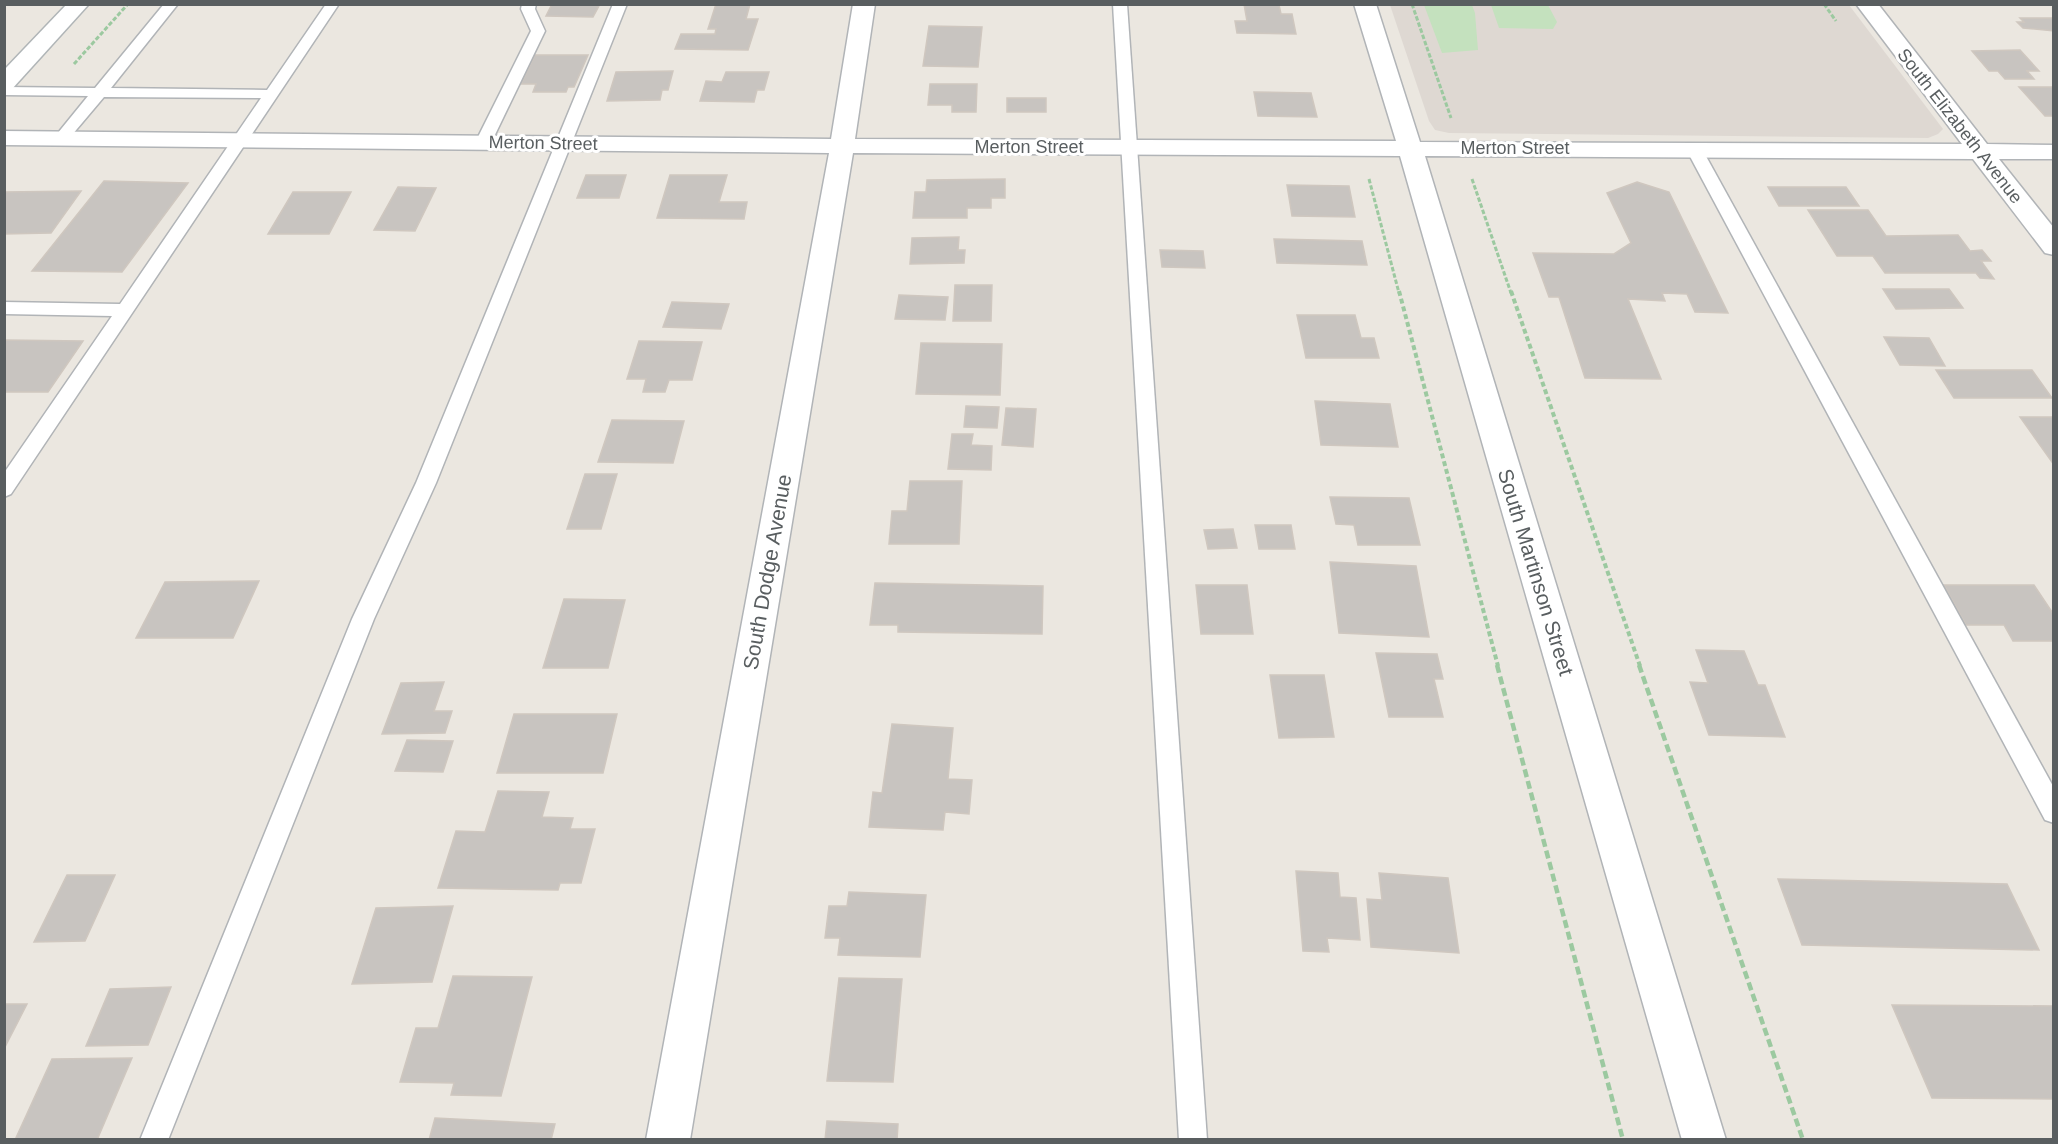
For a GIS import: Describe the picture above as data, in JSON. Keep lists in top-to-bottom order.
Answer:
{
  "streets": {
    "street": [
      "South Elizabeth Avenue",
      "Merton Street",
      "South Dodge Avenue",
      "South Martinson Street"
    ]
  },
  "crossings": [
    ["South Elizabeth Avenue", "Merton Street"],
    ["Merton Street", "South Dodge Avenue"],
    ["Merton Street", "South Martinson Street"]
  ]
}
